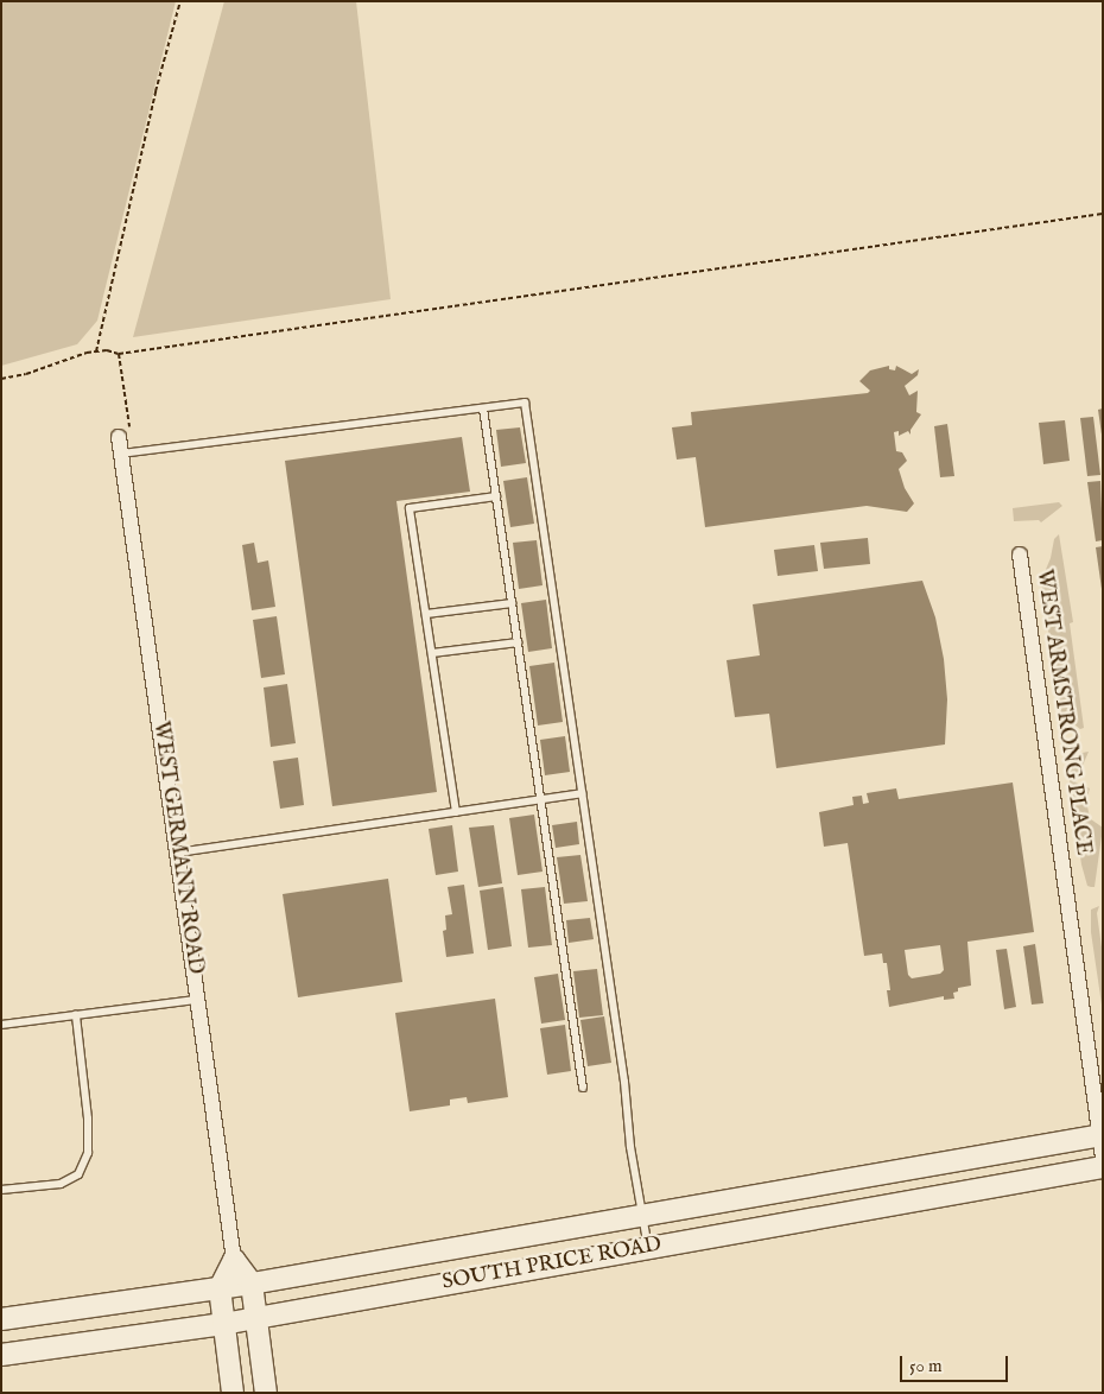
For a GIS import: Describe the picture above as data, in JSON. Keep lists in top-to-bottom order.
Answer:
{
  "streets": {
    "main road": ["WEST GERMANN ROAD", "SOUTH PRICE ROAD"],
    "street": ["WEST ARMSTRONG PLACE"]
  },
  "crossings": [
    ["WEST ARMSTRONG PLACE", "SOUTH PRICE ROAD"],
    ["WEST GERMANN ROAD", "SOUTH PRICE ROAD"]
  ],
  "scale_bar": "50 m"
}
